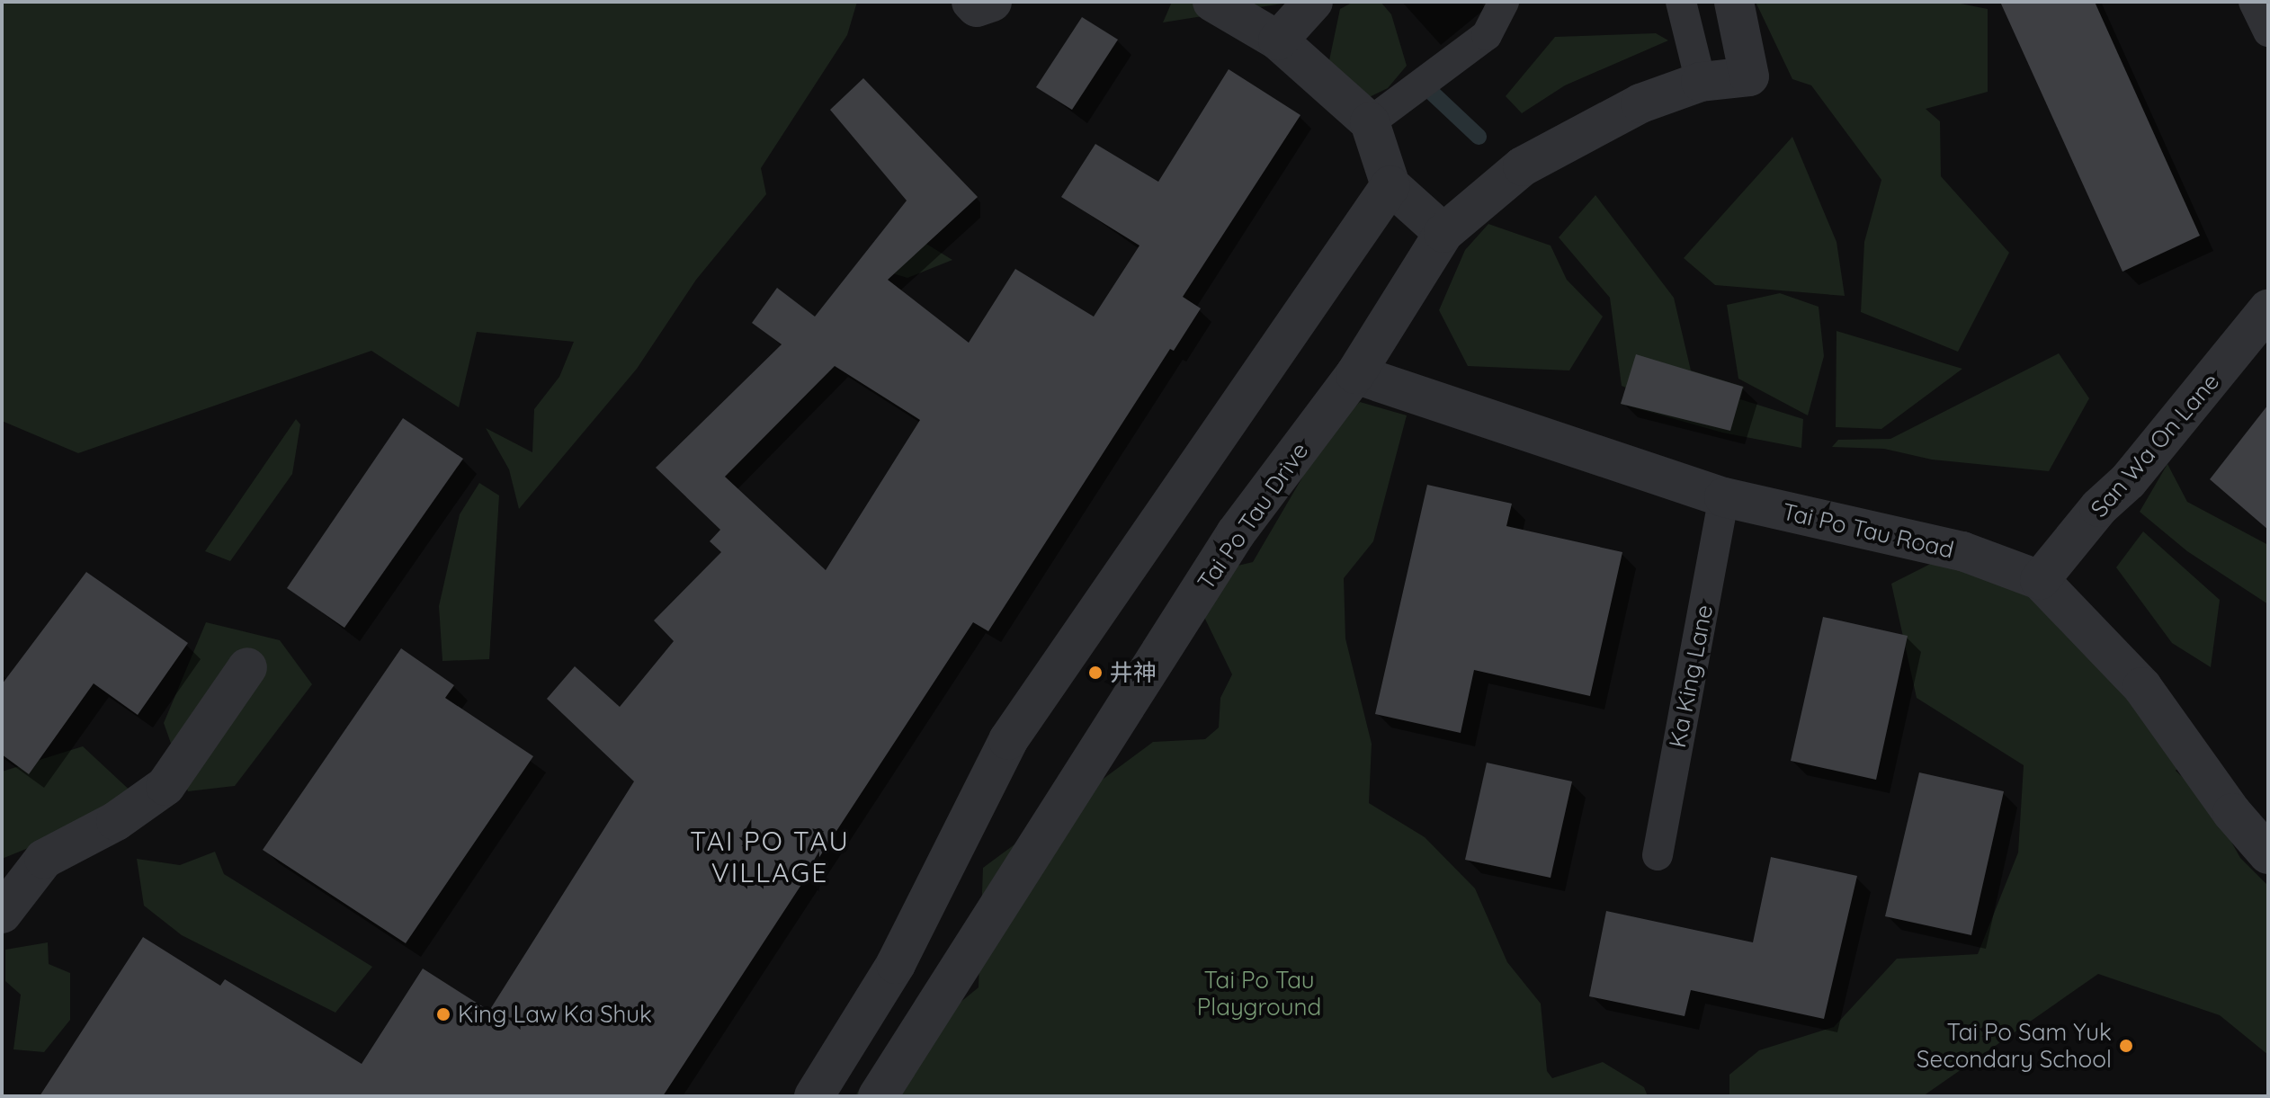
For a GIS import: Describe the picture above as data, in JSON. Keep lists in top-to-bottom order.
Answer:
{
  "streets": {
    "street": ["San Wa On Lane", "Tai Po Tau Drive", "Tai Po Tau Road"],
    "lane": ["Ka King Lane"]
  },
  "crossings": [
    ["San Wa On Lane", "Tai Po Tau Road"],
    ["Tai Po Tau Drive", "Tai Po Tau Road"],
    ["Tai Po Tau Road", "Ka King Lane"]
  ],
  "districts": ["TAI PO TAU VILLAGE"],
  "parks": ["Tai Po Tau Playground"],
  "places": ["井神", "King Law Ka Shuk", "Tai Po Sam Yuk Secondary School"]
}
